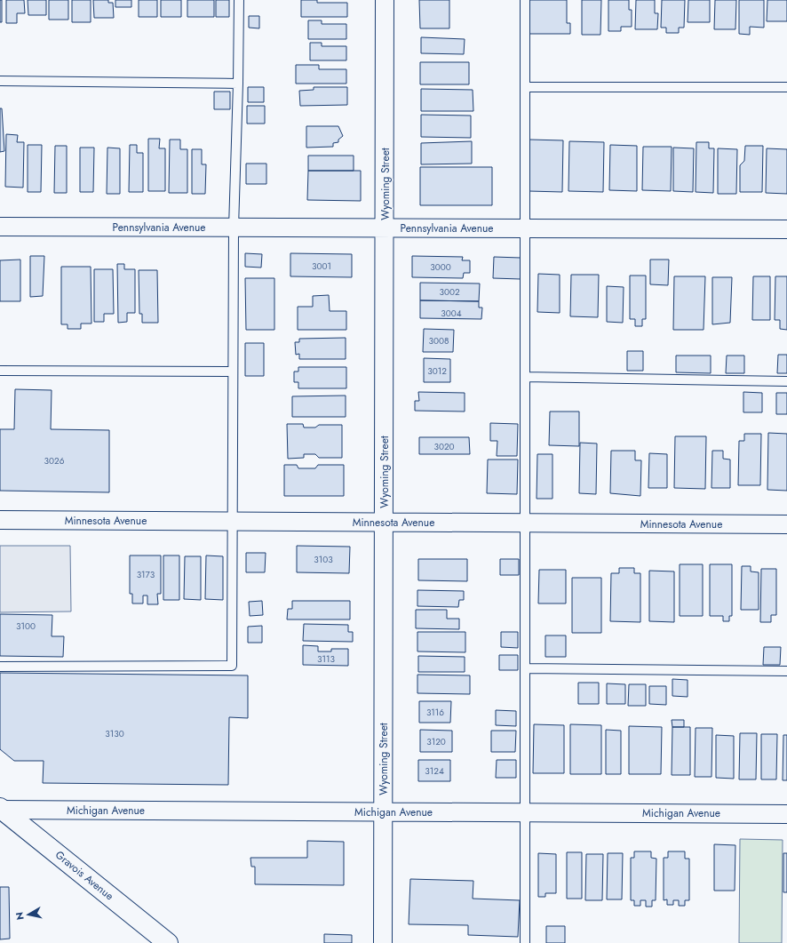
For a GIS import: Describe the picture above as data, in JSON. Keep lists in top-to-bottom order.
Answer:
{
  "streets": {
    "main road": ["Gravois Avenue"],
    "street": [
      "Wyoming Street",
      "Pennsylvania Avenue",
      "Minnesota Avenue",
      "Michigan Avenue"
    ]
  },
  "crossings": [
    ["Wyoming Street", "Pennsylvania Avenue"],
    ["Wyoming Street", "Minnesota Avenue"],
    ["Wyoming Street", "Michigan Avenue"],
    ["Michigan Avenue", "Gravois Avenue"]
  ],
  "house_numbers": [
    "3001",
    "3000",
    "3002",
    "3004",
    "3008",
    "3012",
    "3020",
    "3026",
    "3103",
    "3173",
    "3100",
    "3113",
    "3116",
    "3130",
    "3120",
    "3124"
  ],
  "north": "left"
}
